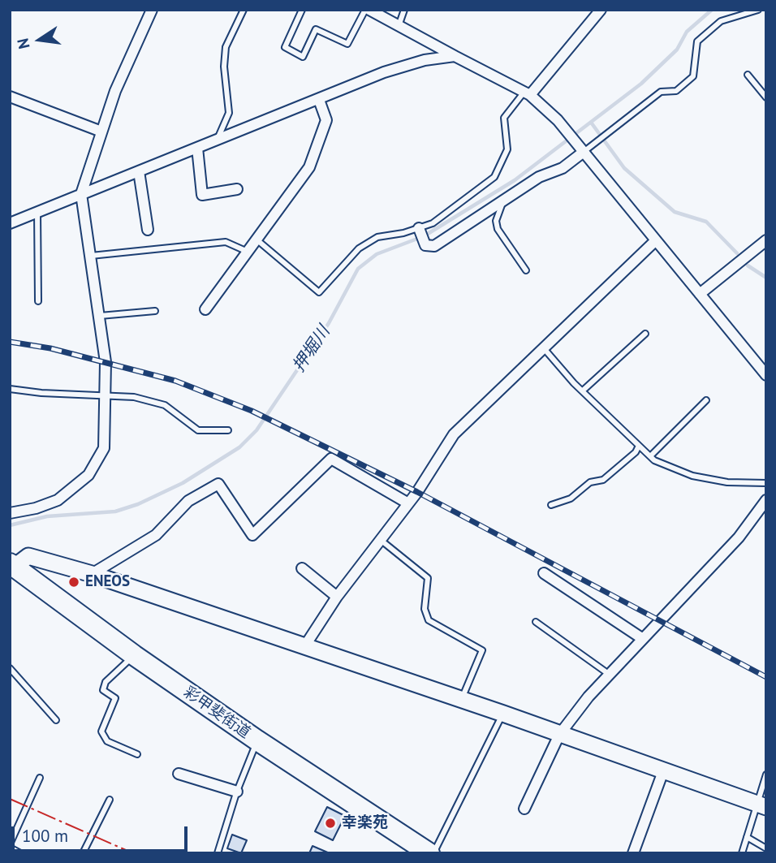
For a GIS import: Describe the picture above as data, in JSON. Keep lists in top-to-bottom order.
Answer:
{
  "streets": {
    "highway": ["彩甲斐街道"]
  },
  "water": ["押堀川"],
  "places": ["ENEOS", "幸楽苑"],
  "scale_bar": "100 m",
  "north": "left"
}
